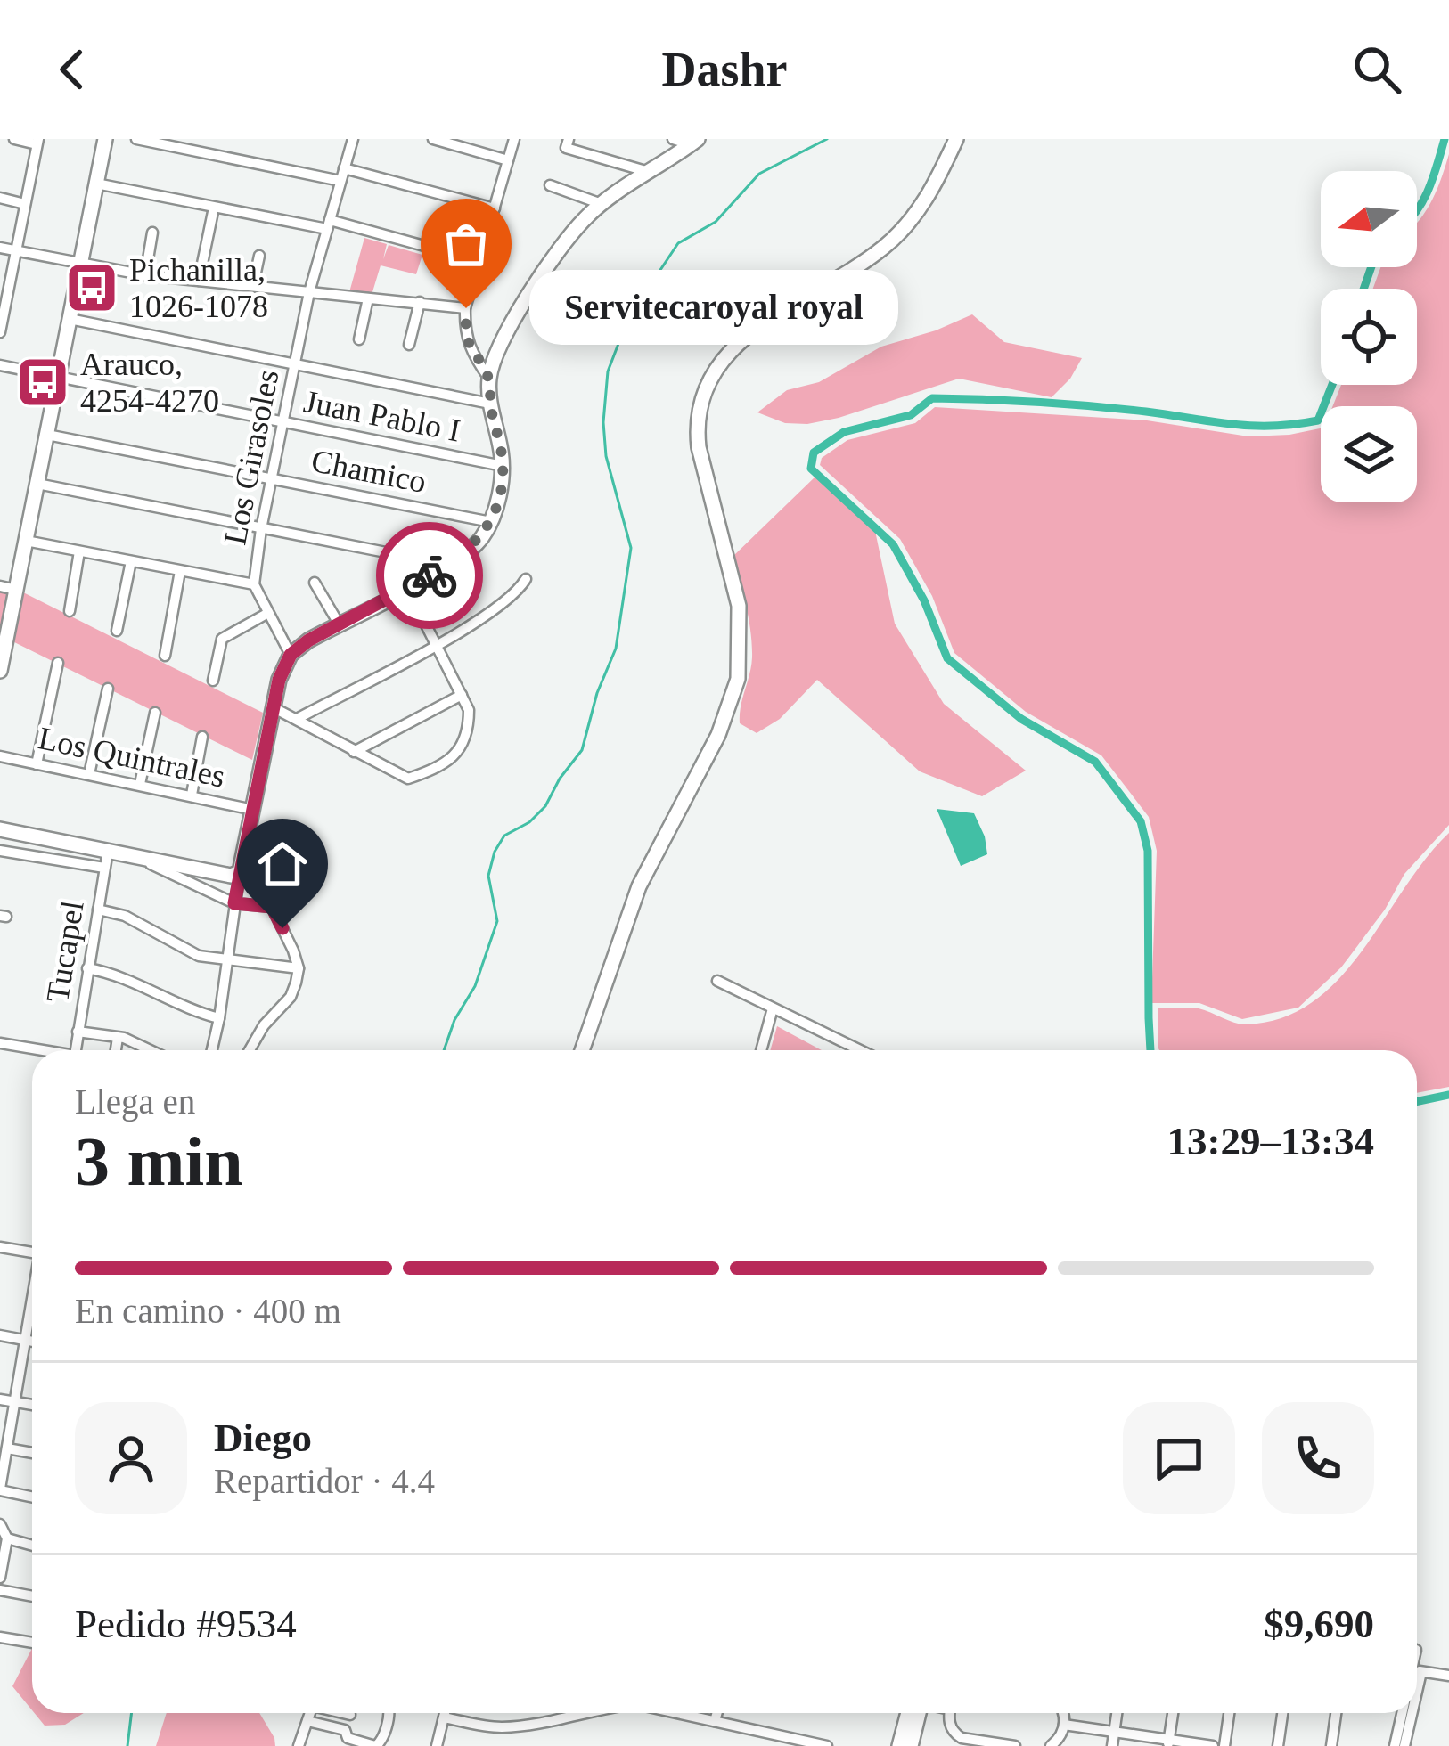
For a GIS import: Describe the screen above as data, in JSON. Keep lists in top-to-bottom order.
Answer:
{
  "streets": {
    "street": [
      "Juan Pablo I",
      "Los Girasoles",
      "Chamico",
      "Los Quintrales",
      "Tucapel"
    ]
  },
  "crossings": [
    ["Juan Pablo I", "Los Girasoles"],
    ["Los Girasoles", "Chamico"]
  ],
  "places": {
    "bus stop": ["Pichanilla, 1026-1078", "Arauco, 4254-4270"],
    "other": ["Servitecaroyal royal"]
  },
  "north": "left",
  "page": {
    "header": "Dashr",
    "bubble": "Servitecaroyal royal",
    "heading": ["3 min", "Llega en", "13:29–13:34"],
    "panel": [
      "Diego",
      "Repartidor · 4.4",
      "Pedido #9534",
      "$9,690"
    ],
    "bar": "En camino · 400 m"
  }
}
